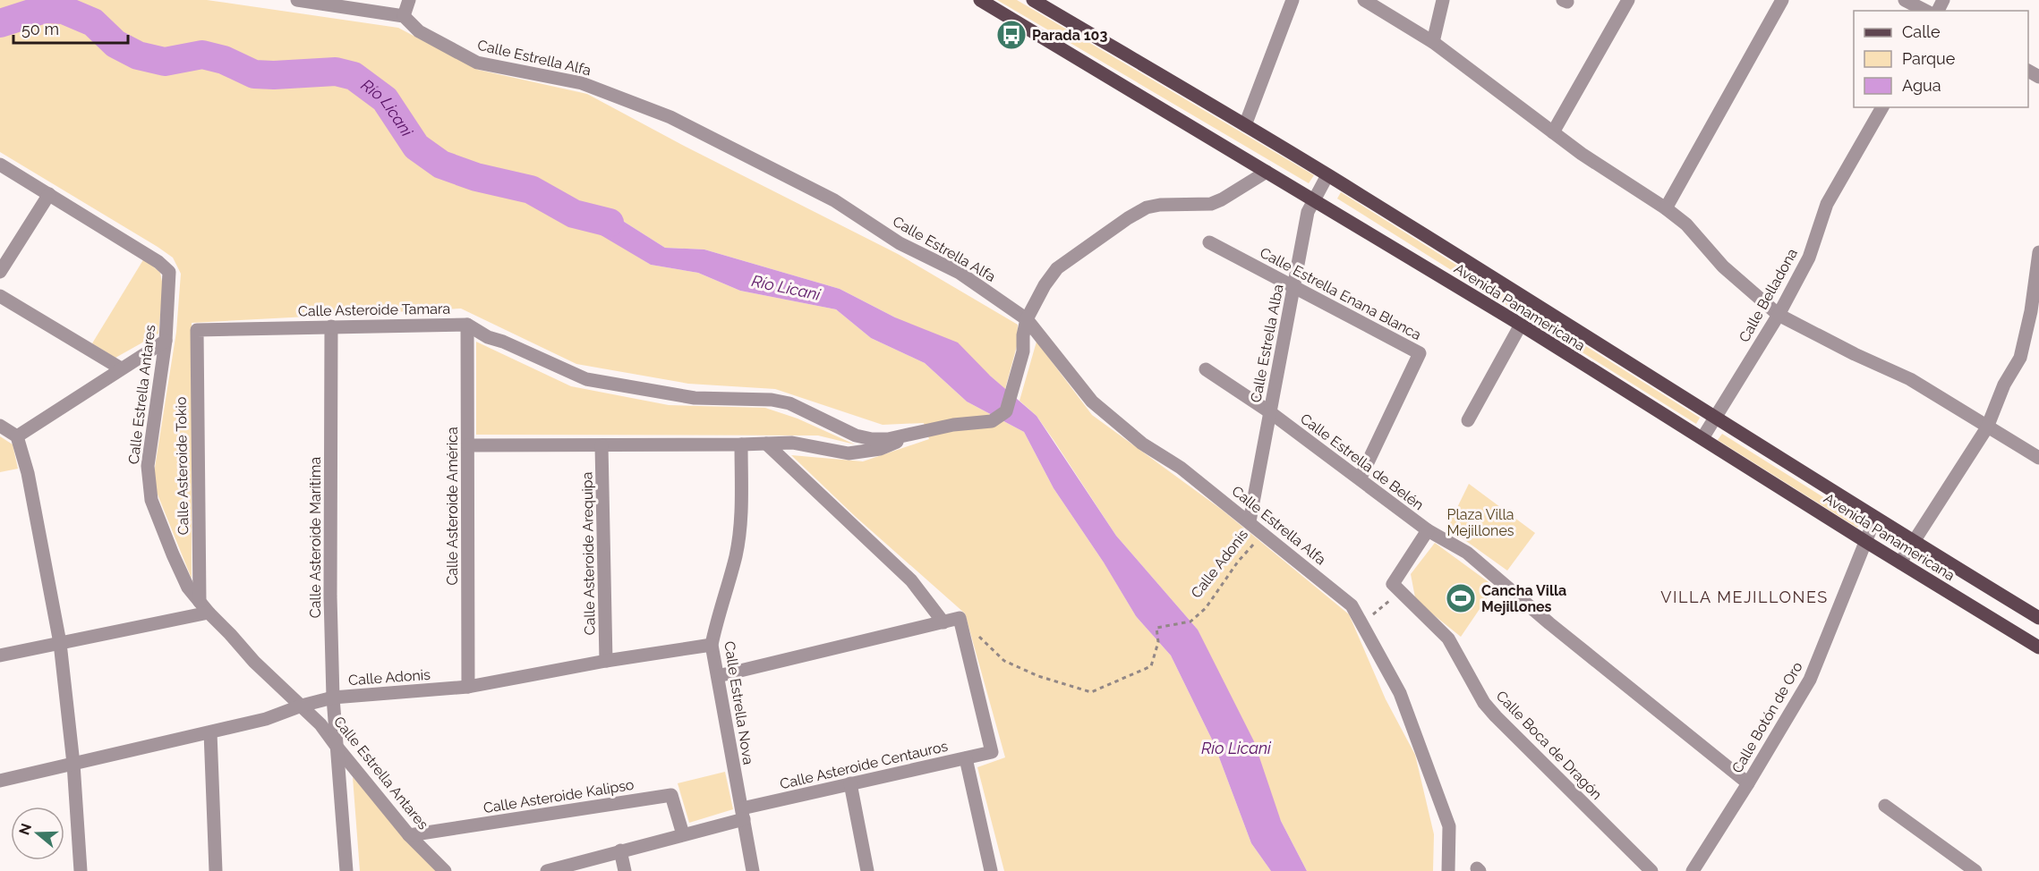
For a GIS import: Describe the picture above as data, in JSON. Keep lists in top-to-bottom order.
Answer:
{
  "streets": {
    "main road": ["Avenida Panamericana"],
    "street": [
      "Calle Estrella Alfa",
      "Calle Estrella Enana Blanca",
      "Calle Belladona",
      "Calle Asteroide Tamara",
      "Calle Estrella Alba",
      "Calle Estrella Antares",
      "Calle Estrella de Belén",
      "Calle Asteroide Tokio",
      "Calle Asteroide América",
      "Calle Asteroide Marítima",
      "Calle Asteroide Arequipa",
      "Calle Adonis",
      "Calle Estrella Nova",
      "Calle Botón de Oro",
      "Calle Boca de Dragón",
      "Calle Asteroide Centauros",
      "Calle Asteroide Kalipso"
    ]
  },
  "crossings": [
    ["Calle Estrella Alfa", "Calle Estrella Alba"],
    ["Calle Estrella Alfa", "Calle Adonis"],
    ["Calle Estrella Enana Blanca", "Calle Estrella Alba"],
    ["Calle Estrella Enana Blanca", "Calle Estrella de Belén"],
    ["Calle Belladona", "Avenida Panamericana"],
    ["Avenida Panamericana", "Calle Estrella Alba"],
    ["Avenida Panamericana", "Calle Botón de Oro"],
    ["Calle Asteroide Tamara", "Calle Asteroide Tokio"],
    ["Calle Asteroide Tamara", "Calle Asteroide América"],
    ["Calle Asteroide Tamara", "Calle Asteroide Marítima"],
    ["Calle Estrella Alba", "Calle Estrella de Belén"],
    ["Calle Estrella Antares", "Calle Asteroide Tokio"],
    ["Calle Estrella Antares", "Calle Asteroide Marítima"],
    ["Calle Estrella Antares", "Calle Adonis"],
    ["Calle Estrella Antares", "Calle Asteroide Kalipso"],
    ["Calle Estrella de Belén", "Calle Botón de Oro"],
    ["Calle Asteroide América", "Calle Adonis"],
    ["Calle Asteroide Marítima", "Calle Adonis"],
    ["Calle Asteroide Arequipa", "Calle Adonis"],
    ["Calle Adonis", "Calle Estrella Nova"],
    ["Calle Adonis", "Calle Asteroide Centauros"],
    ["Calle Estrella Nova", "Calle Asteroide Centauros"],
    ["Calle Asteroide Centauros", "Calle Asteroide Kalipso"]
  ],
  "districts": ["VILLA MEJILLONES"],
  "water": ["Río Licani"],
  "parks": ["Plaza Villa Mejillones"],
  "places": {
    "bus stop": ["Parada 103"],
    "sports": ["Cancha Villa Mejillones"]
  },
  "legend": ["Calle", "Parque", "Agua"],
  "scale_bar": "50 m",
  "north": "left"
}
